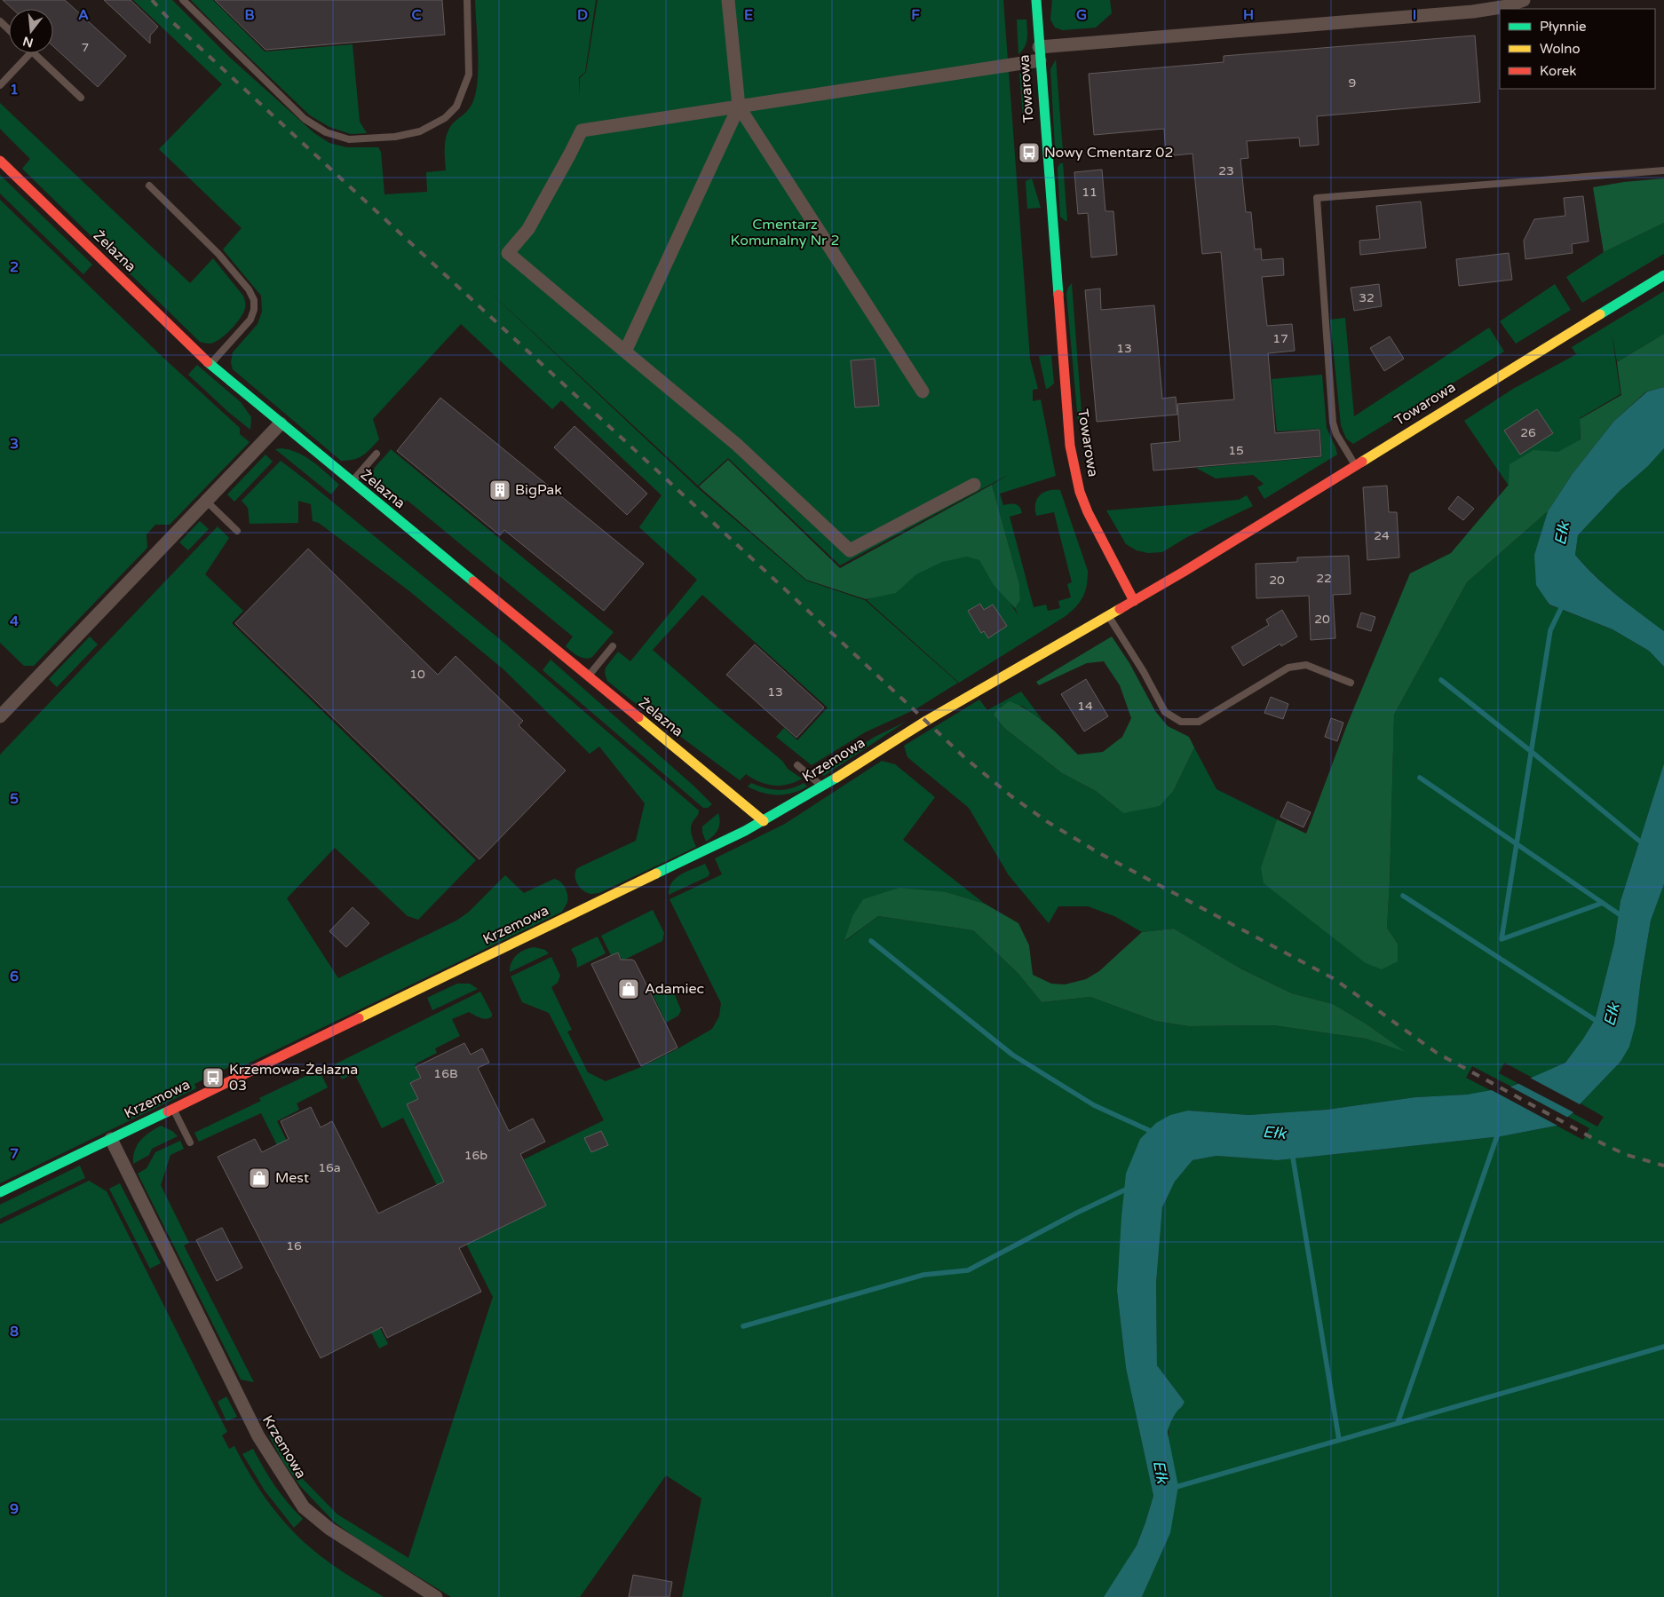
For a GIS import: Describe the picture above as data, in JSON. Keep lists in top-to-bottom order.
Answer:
{
  "streets": {
    "street": ["Towarowa", "Żelazna", "Krzemowa"]
  },
  "crossings": [
    ["Towarowa", "Krzemowa"],
    ["Żelazna", "Krzemowa"]
  ],
  "water": ["Ełk"],
  "parks": ["Cmentarz Komunalny Nr 2"],
  "places": {
    "bus stop": ["Nowy Cmentarz 02", "Krzemowa-Żelazna 03"],
    "building": ["BigPak"],
    "shop": ["Adamiec", "Mest"]
  },
  "house_numbers": [
    "7",
    "9",
    "23",
    "11",
    "32",
    "17",
    "13",
    "26",
    "15",
    "24",
    "22",
    "20",
    "20",
    "10",
    "13",
    "14",
    "16B",
    "16b",
    "16a",
    "16"
  ],
  "legend": ["Płynnie", "Wolno", "Korek"],
  "north": "bottom",
  "grid": {
    "columns": [
      "A",
      "B",
      "C",
      "D",
      "E",
      "F",
      "G",
      "H",
      "I"
    ],
    "rows": [
      "1",
      "2",
      "3",
      "4",
      "5",
      "6",
      "7",
      "8",
      "9"
    ]
  }
}
